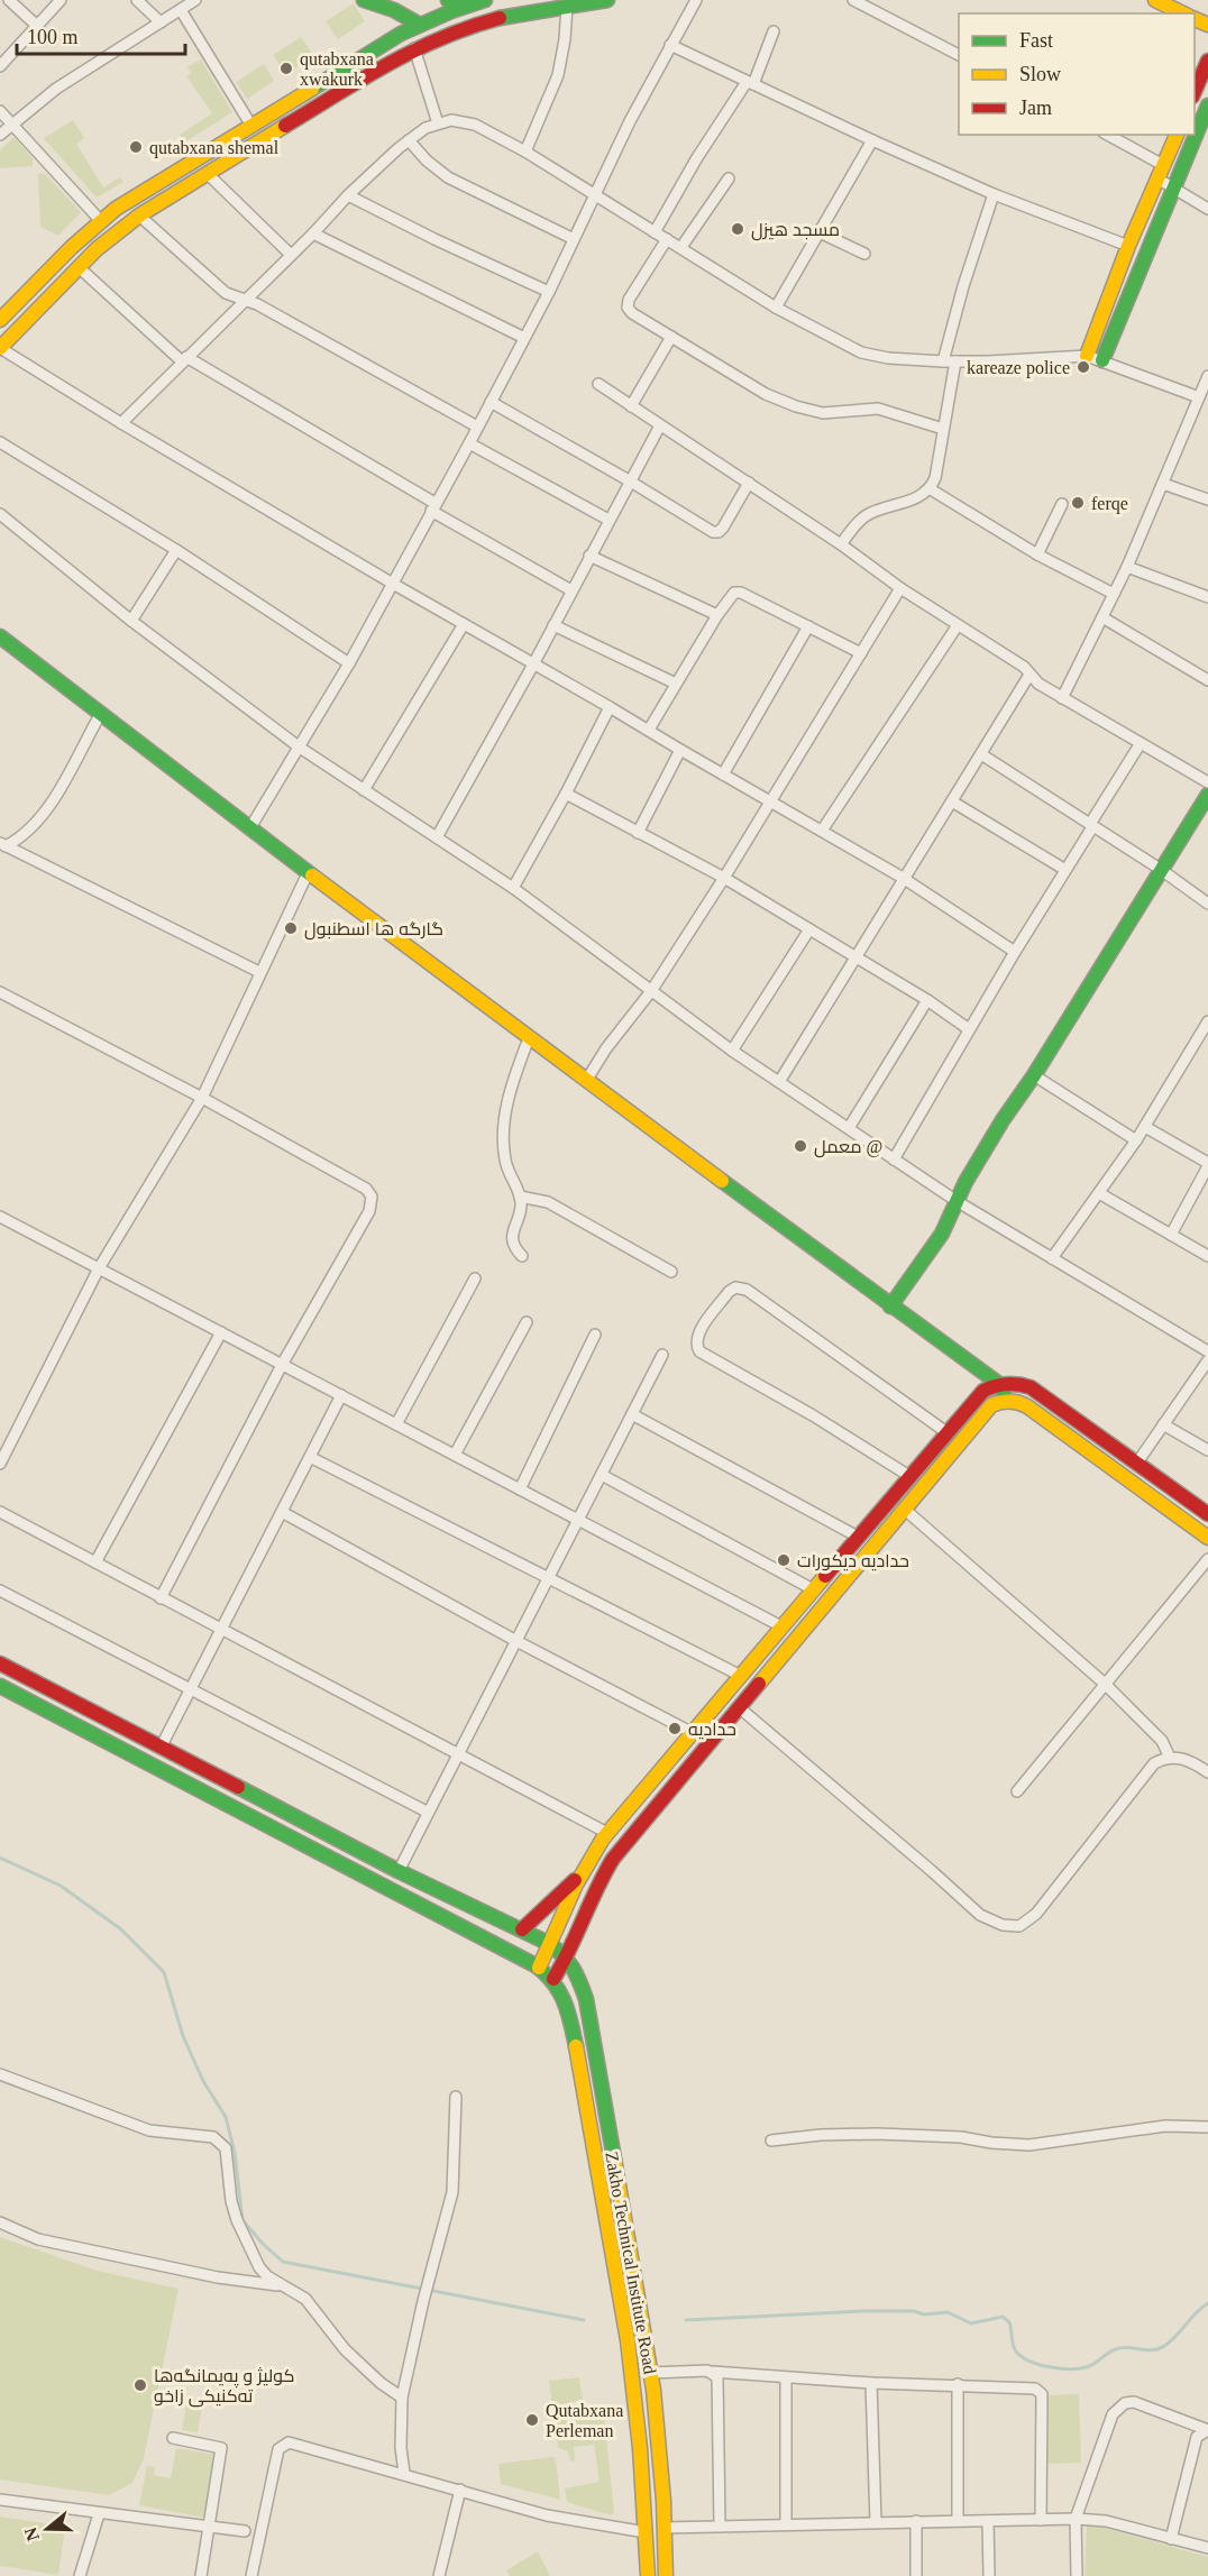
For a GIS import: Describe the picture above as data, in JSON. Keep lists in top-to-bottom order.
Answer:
{
  "streets": {
    "main road": ["Zakho Technical Institute Road"]
  },
  "places": [
    "qutabxana xwakurk",
    "qutabxana shemal",
    "مسجد هيزل",
    "kareaze police",
    "ferqe",
    "گارگه ها اسطنبول",
    "معمل @",
    "حداديه ديكورات",
    "حداديه",
    "كوليژ و په‌يمانگه‌ها ته‌كنيكى زاخو",
    "Qutabxana Perleman"
  ],
  "legend": ["Fast", "Slow", "Jam"],
  "scale_bar": "100 m",
  "north": "left"
}
